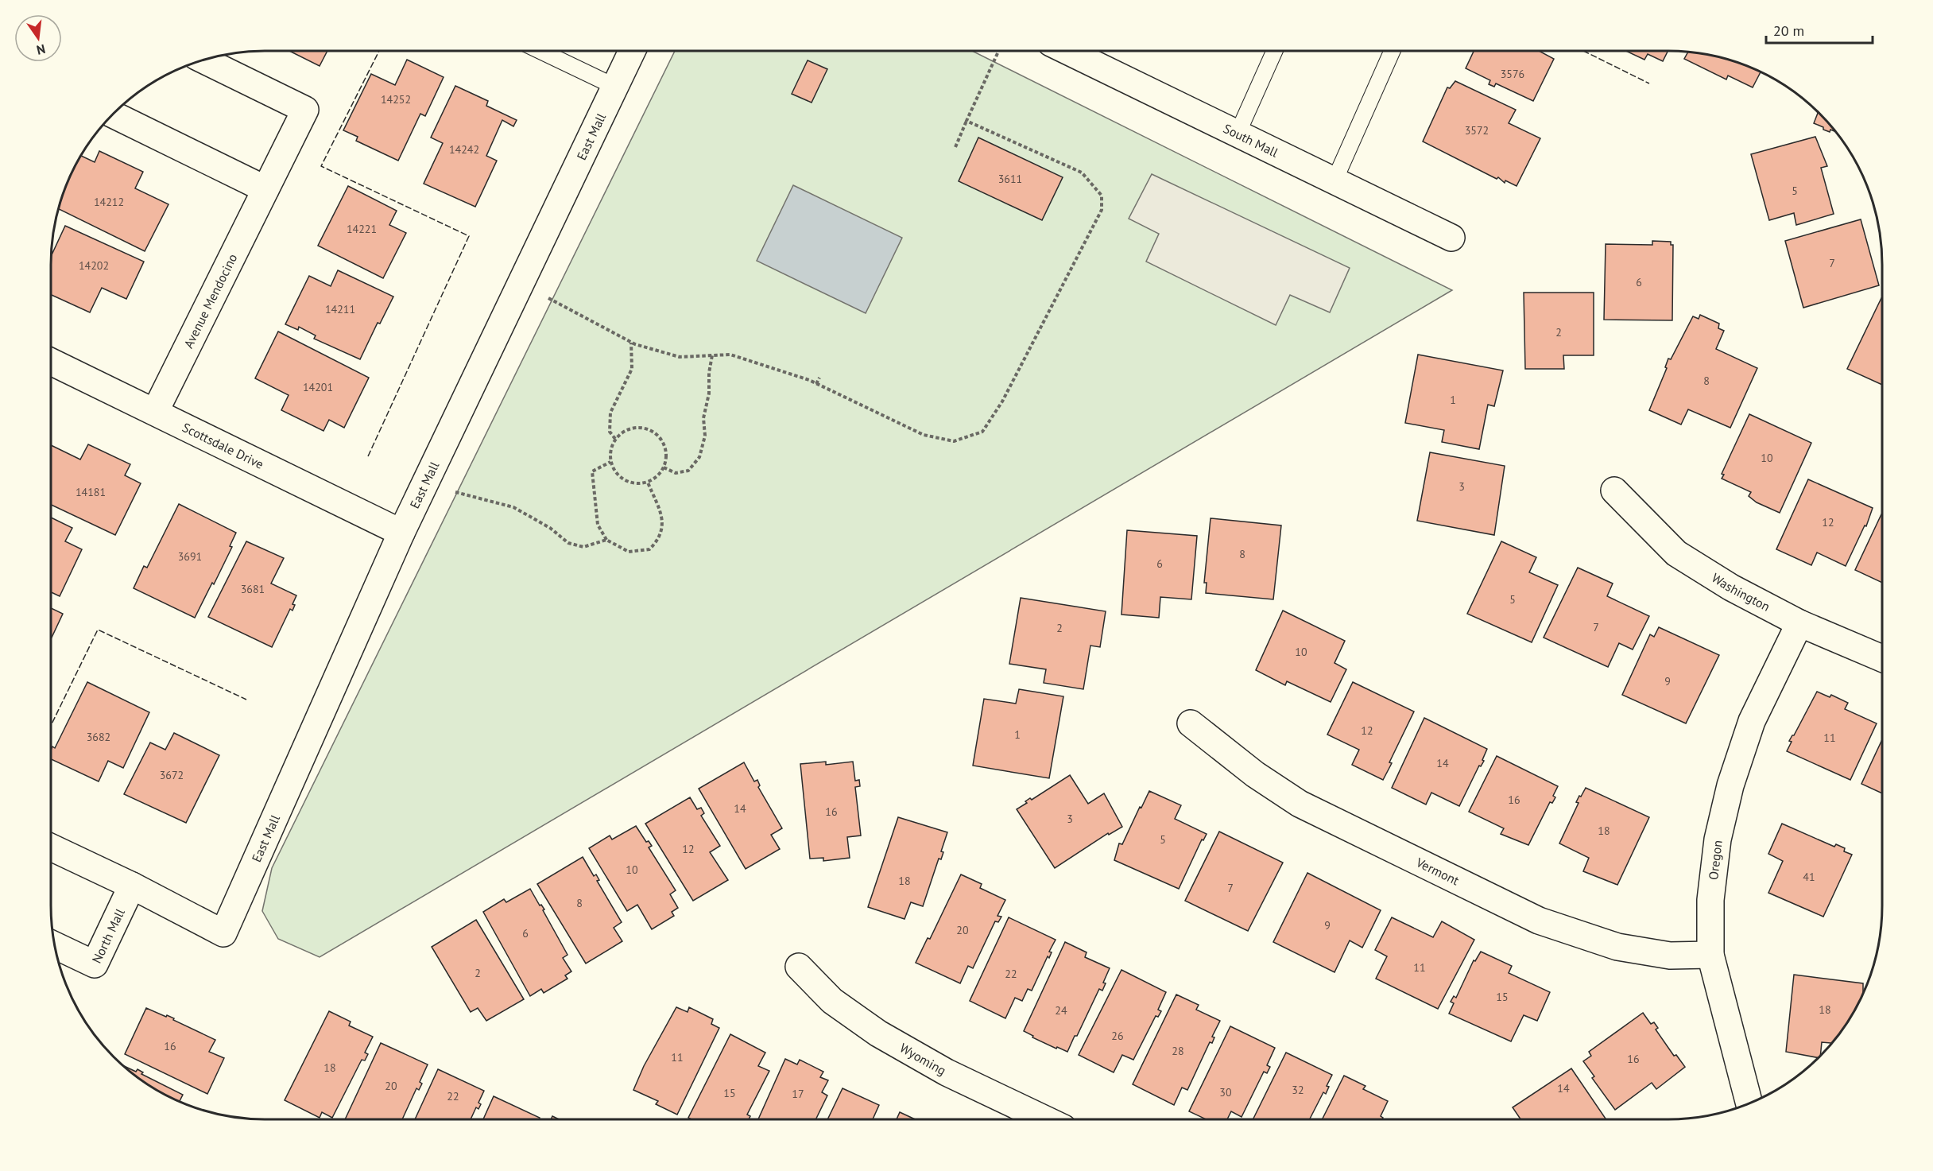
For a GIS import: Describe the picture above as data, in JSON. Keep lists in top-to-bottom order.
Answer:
{
  "streets": {
    "street": [
      "East Mall",
      "South Mall",
      "Avenue Mendocino",
      "Scottsdale Drive",
      "Washington",
      "Oregon",
      "Vermont",
      "North Mall",
      "Wyoming"
    ]
  },
  "crossings": [
    ["East Mall", "Scottsdale Drive"],
    ["East Mall", "North Mall"],
    ["Avenue Mendocino", "Scottsdale Drive"],
    ["Washington", "Oregon"],
    ["Oregon", "Vermont"]
  ],
  "house_numbers": [
    "3576",
    "14252",
    "3572",
    "14242",
    "3611",
    "5",
    "14212",
    "14221",
    "7",
    "14202",
    "6",
    "14211",
    "2",
    "8",
    "14201",
    "1",
    "10",
    "3",
    "14181",
    "12",
    "8",
    "3691",
    "6",
    "3681",
    "5",
    "7",
    "2",
    "10",
    "9",
    "12",
    "1",
    "3682",
    "11",
    "14",
    "3672",
    "16",
    "14",
    "16",
    "3",
    "18",
    "5",
    "12",
    "10",
    "41",
    "18",
    "7",
    "8",
    "9",
    "20",
    "6",
    "11",
    "2",
    "22",
    "15",
    "18",
    "24",
    "26",
    "16",
    "28",
    "11",
    "16",
    "18",
    "20",
    "14",
    "32",
    "30",
    "15",
    "17",
    "22"
  ],
  "scale_bar": "20 m",
  "north": "bottom"
}
